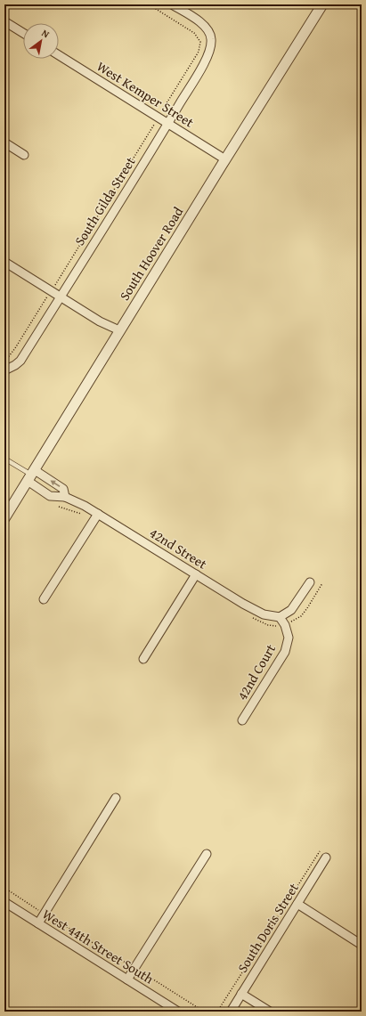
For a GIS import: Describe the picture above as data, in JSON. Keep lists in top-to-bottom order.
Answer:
{
  "streets": {
    "street": [
      "West Kemper Street",
      "South Gilda Street",
      "South Hoover Road",
      "42nd Street",
      "42nd Court",
      "South Doris Street",
      "West 44th Street South"
    ]
  },
  "crossings": [
    ["West Kemper Street", "South Gilda Street"],
    ["West Kemper Street", "South Hoover Road"],
    ["South Hoover Road", "42nd Street"],
    ["42nd Street", "42nd Court"]
  ],
  "north": "top right"
}
